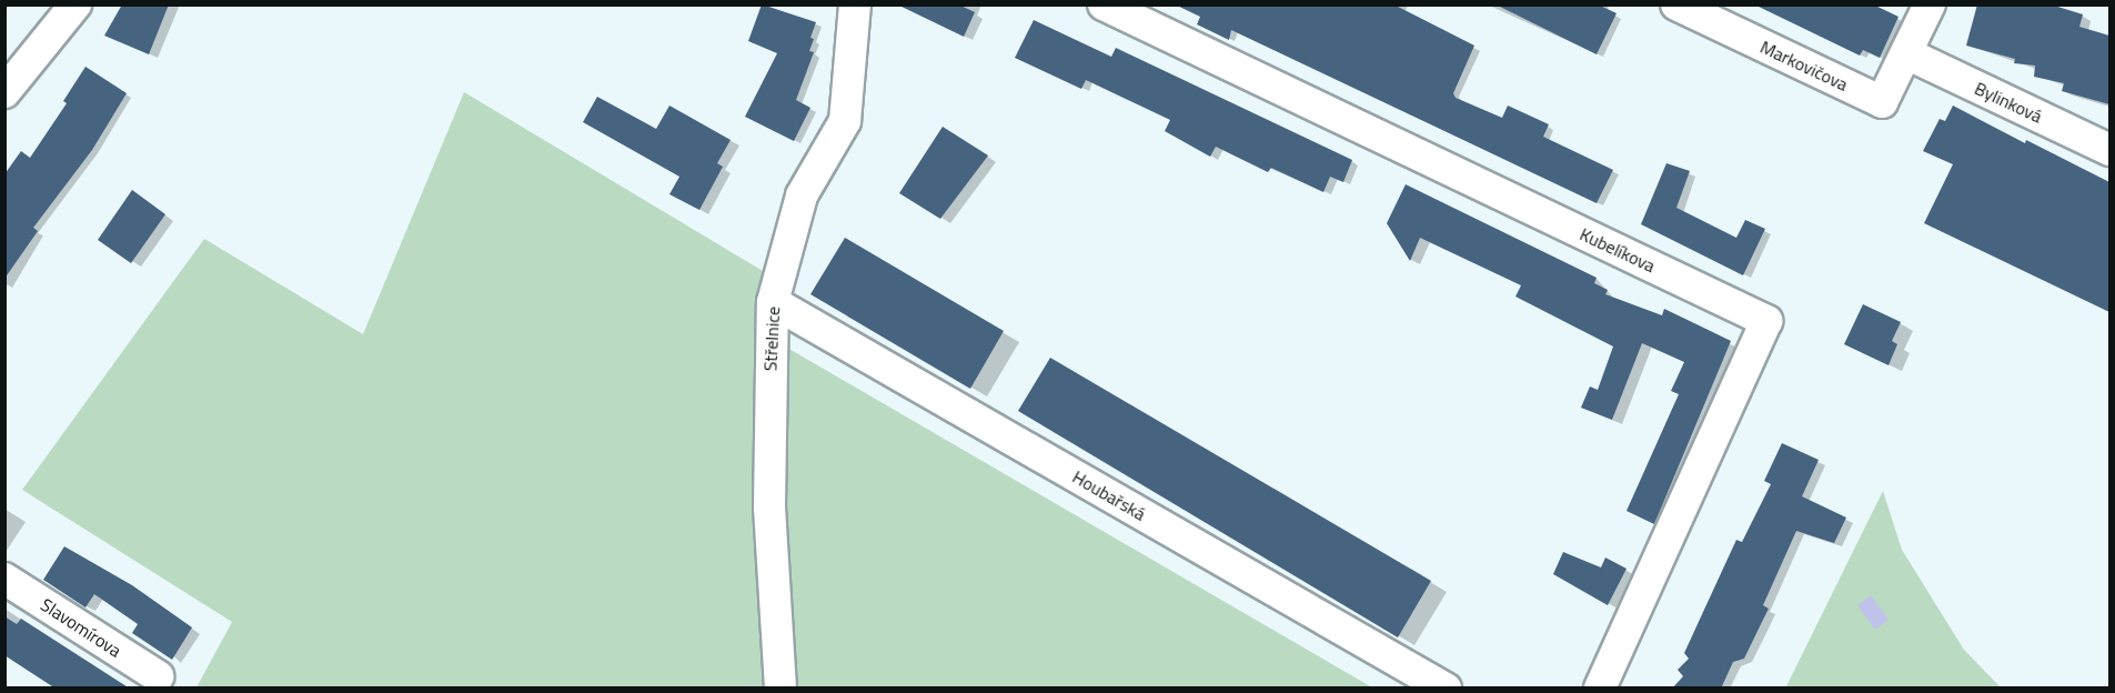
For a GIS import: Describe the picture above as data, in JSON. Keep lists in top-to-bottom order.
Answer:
{
  "streets": {
    "street": [
      "Markovičova",
      "Bylinková",
      "Kubelíkova",
      "Střelnice",
      "Houbařská",
      "Slavomírova"
    ]
  },
  "crossings": [
    ["Markovičova", "Bylinková"],
    ["Střelnice", "Houbařská"]
  ]
}
